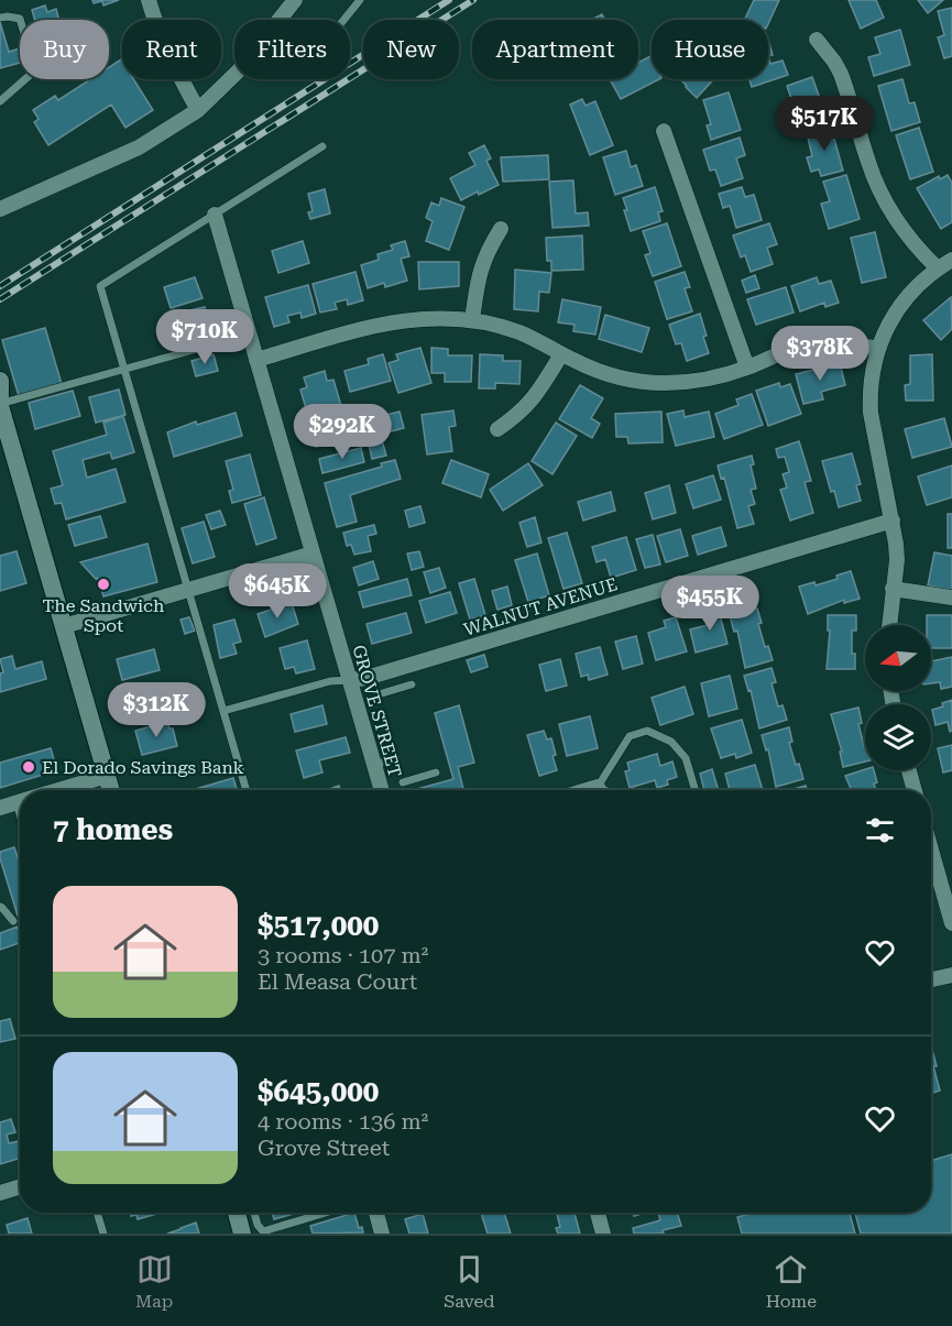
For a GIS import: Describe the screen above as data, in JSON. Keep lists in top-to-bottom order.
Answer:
{
  "streets": {
    "street": ["WALNUT AVENUE", "GROVE STREET"]
  },
  "crossings": [
    ["WALNUT AVENUE", "GROVE STREET"]
  ],
  "places": ["The Sandwich Spot", "El Dorado Savings Bank"],
  "north": "left",
  "page": {
    "chip": [
      "Buy",
      "Rent",
      "Filters",
      "New",
      "Apartment",
      "House"
    ],
    "price": [
      "$517K",
      "$710K",
      "$378K",
      "$292K",
      "$645K",
      "$455K",
      "$312K"
    ],
    "heading": "7 homes",
    "list": [
      {
        "name": "$517,000",
        "note": "3 rooms · 107 m² · El Measa Court"
      },
      {
        "name": "$645,000",
        "note": "4 rooms · 136 m² · Grove Street"
      }
    ],
    "tabs": ["Map", "Saved", "Home"]
  }
}
